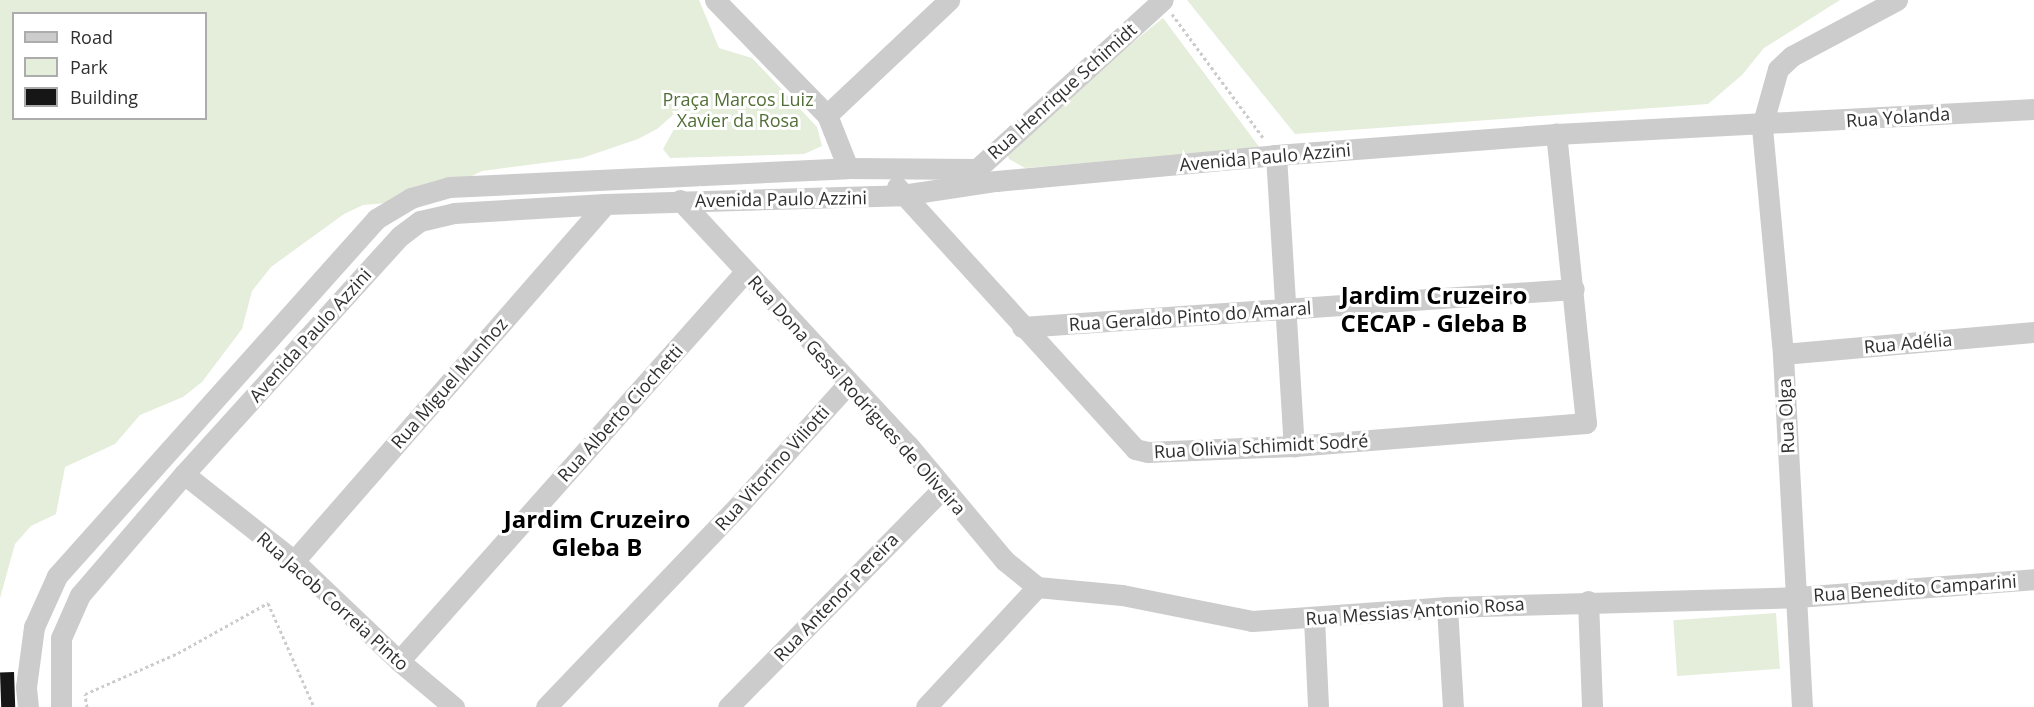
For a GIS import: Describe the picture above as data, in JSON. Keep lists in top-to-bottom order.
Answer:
{
  "streets": {
    "street": [
      "Rua Henrique Schimidt",
      "Rua Yolanda",
      "Avenida Paulo Azzini",
      "Rua Geraldo Pinto do Amaral",
      "Rua Adélia",
      "Rua Miguel Munhoz",
      "Rua Dona Gessi Rodrigues de Oliveira",
      "Rua Alberto Ciochetti",
      "Rua Olga",
      "Rua Olivia Schimidt Sodré",
      "Rua Vitorino Viliotti",
      "Rua Benedito Camparini",
      "Rua Antenor Pereira",
      "Rua Jacob Correia Pinto",
      "Rua Messias Antonio Rosa"
    ]
  },
  "crossings": [
    ["Rua Henrique Schimidt", "Avenida Paulo Azzini"],
    ["Rua Henrique Schimidt", "Rua Olivia Schimidt Sodré"],
    ["Rua Yolanda", "Avenida Paulo Azzini"],
    ["Rua Yolanda", "Rua Olga"],
    ["Avenida Paulo Azzini", "Rua Miguel Munhoz"],
    ["Avenida Paulo Azzini", "Rua Dona Gessi Rodrigues de Oliveira"],
    ["Avenida Paulo Azzini", "Rua Olga"],
    ["Avenida Paulo Azzini", "Rua Olivia Schimidt Sodré"],
    ["Avenida Paulo Azzini", "Rua Jacob Correia Pinto"],
    ["Rua Geraldo Pinto do Amaral", "Rua Olivia Schimidt Sodré"],
    ["Rua Adélia", "Rua Olga"],
    ["Rua Miguel Munhoz", "Rua Jacob Correia Pinto"],
    ["Rua Dona Gessi Rodrigues de Oliveira", "Rua Alberto Ciochetti"],
    ["Rua Dona Gessi Rodrigues de Oliveira", "Rua Vitorino Viliotti"],
    ["Rua Dona Gessi Rodrigues de Oliveira", "Rua Antenor Pereira"],
    ["Rua Dona Gessi Rodrigues de Oliveira", "Rua Messias Antonio Rosa"],
    ["Rua Alberto Ciochetti", "Rua Jacob Correia Pinto"],
    ["Rua Olga", "Rua Benedito Camparini"],
    ["Rua Olga", "Rua Messias Antonio Rosa"],
    ["Rua Benedito Camparini", "Rua Messias Antonio Rosa"]
  ],
  "districts": ["Jardim Cruzeiro CECAP - Gleba B", "Jardim Cruzeiro Gleba B"],
  "parks": ["Praça Marcos Luiz Xavier da Rosa"],
  "legend": ["Road", "Park", "Building"]
}
